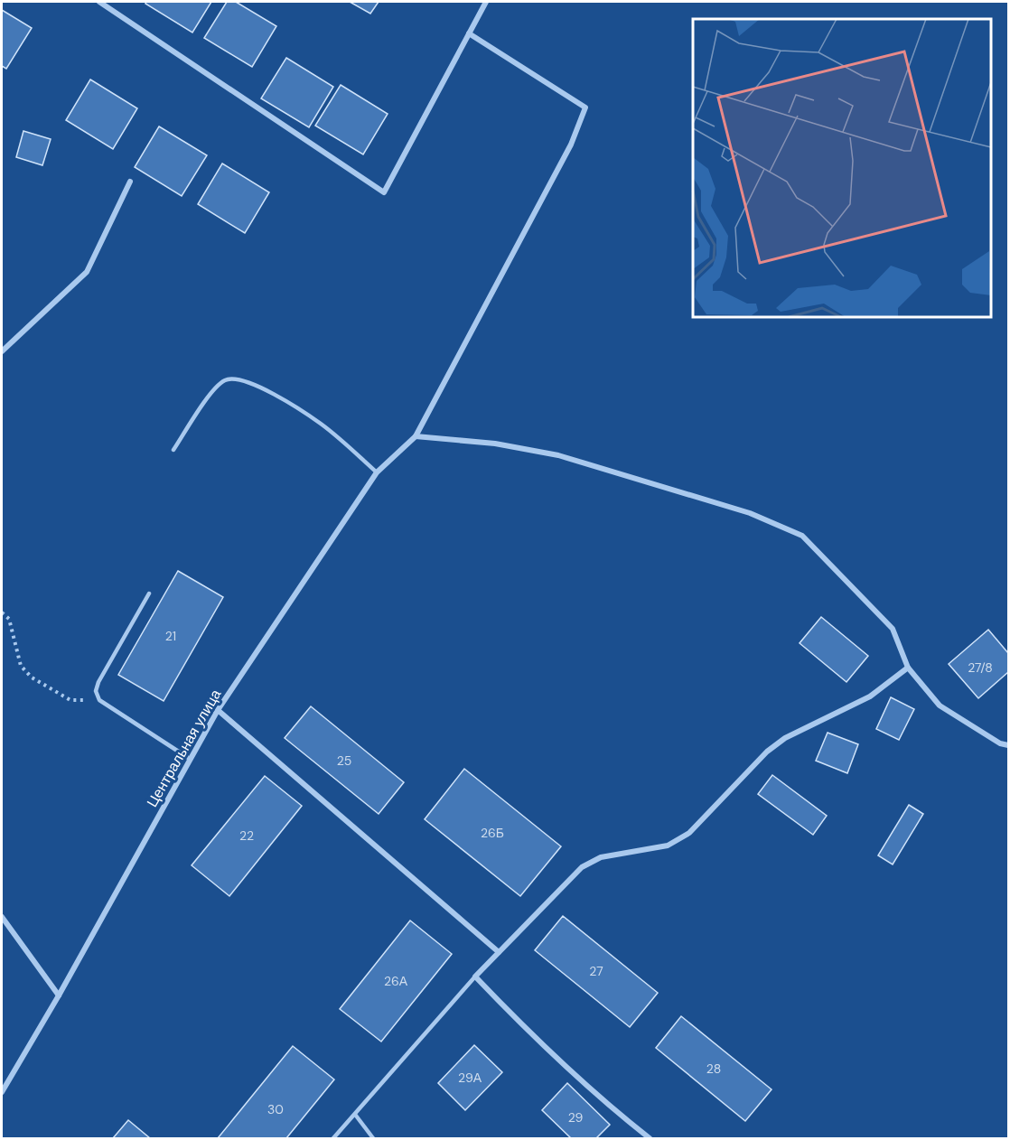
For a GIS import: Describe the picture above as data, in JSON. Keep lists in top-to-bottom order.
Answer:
{
  "streets": {
    "street": ["Центральная улица"]
  },
  "house_numbers": [
    "21",
    "27/8",
    "25",
    "26Б",
    "22",
    "27",
    "26А",
    "28",
    "29А",
    "30",
    "29"
  ]
}
